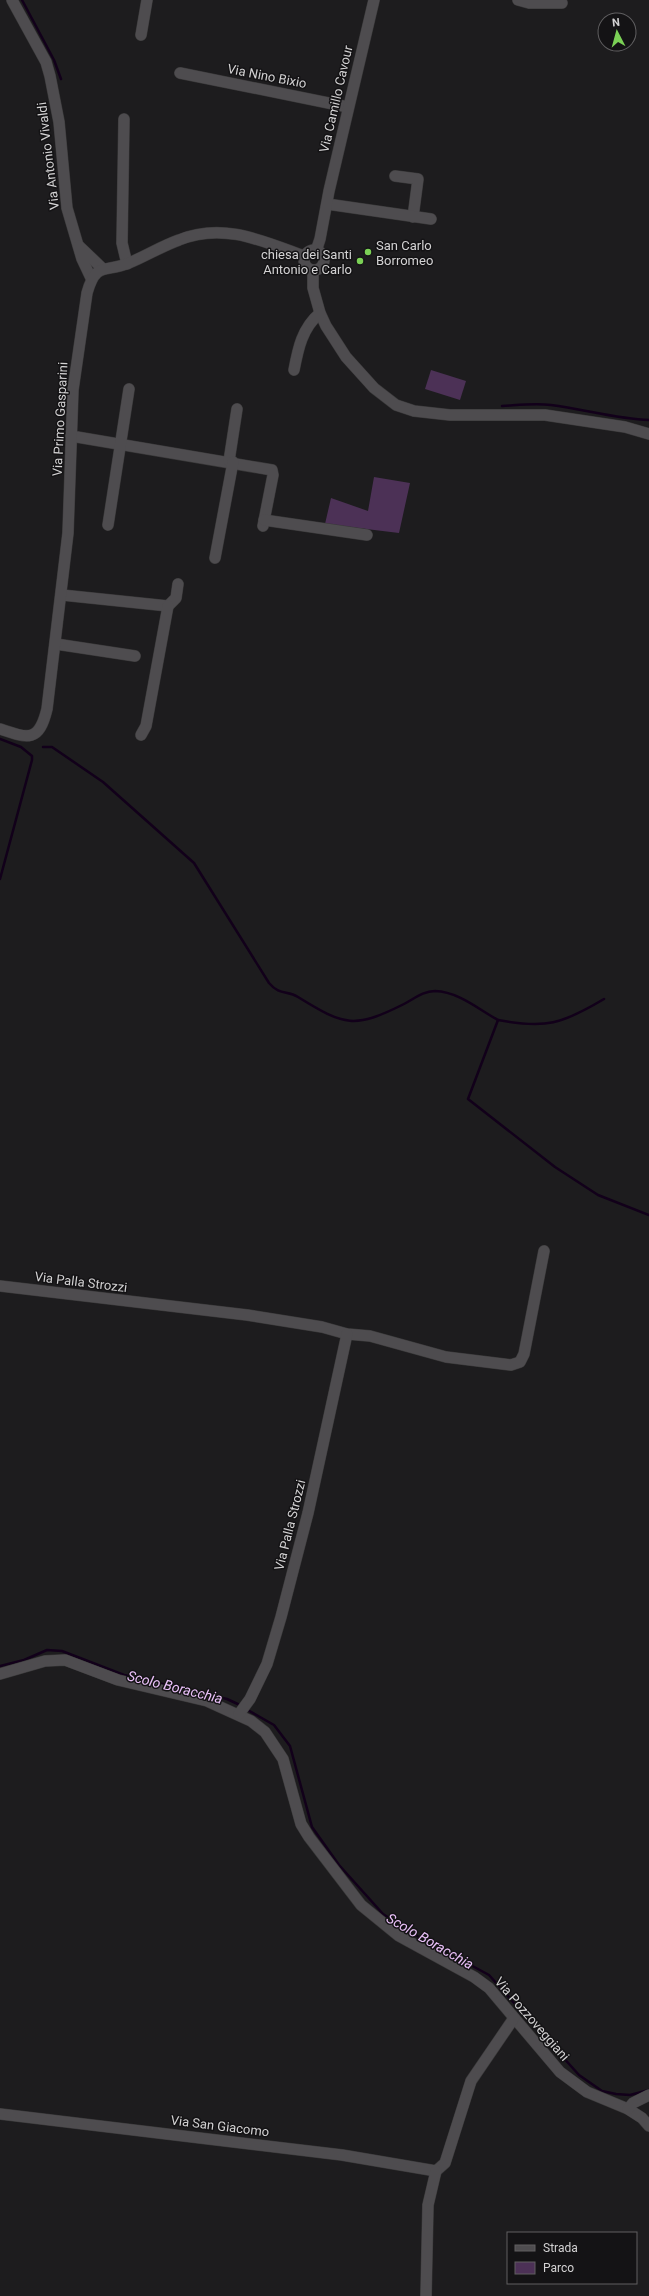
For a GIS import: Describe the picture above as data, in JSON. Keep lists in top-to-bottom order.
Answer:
{
  "streets": {
    "street": [
      "Via Nino Bixio",
      "Via Camillo Cavour",
      "Via Antonio Vivaldi",
      "Via Primo Gasparini",
      "Via Palla Strozzi",
      "Via Pozzoveggiani",
      "Via San Giacomo"
    ]
  },
  "crossings": [
    ["Via Nino Bixio", "Via Camillo Cavour"],
    ["Via Antonio Vivaldi", "Via Primo Gasparini"],
    ["Via Palla Strozzi", "Via Pozzoveggiani"]
  ],
  "water": ["Scolo Boracchia"],
  "places": ["San Carlo Borromeo", "chiesa dei Santi Antonio e Carlo"],
  "legend": ["Strada", "Parco"],
  "north": "top"
}
